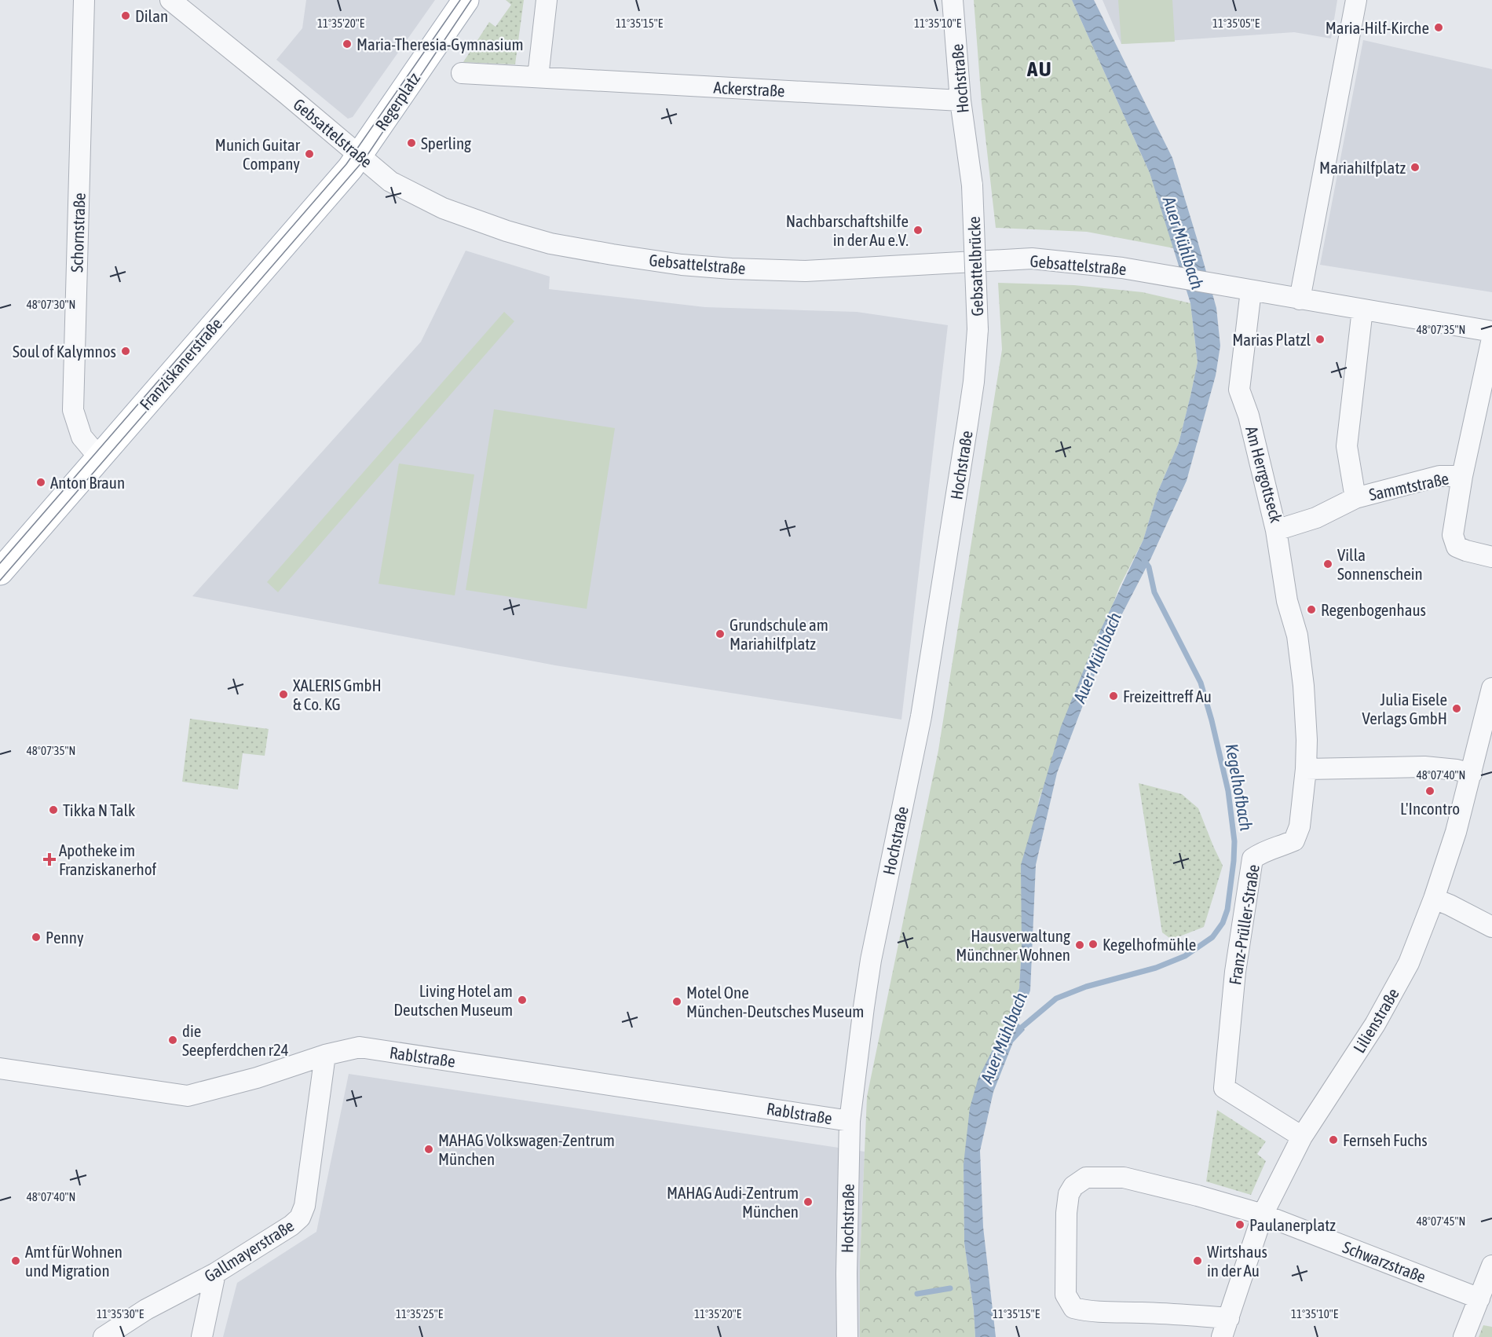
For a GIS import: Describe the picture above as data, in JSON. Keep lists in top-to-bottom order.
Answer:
{
  "streets": {
    "main road": ["Regerplatz", "Franziskanerstraße"],
    "street": [
      "Hochstraße",
      "Ackerstraße",
      "Gebsattelstraße",
      "Schornstraße",
      "Gebsattelbrücke",
      "Am Herrgottseck",
      "Sammtstraße",
      "Franz-Prüller-Straße",
      "Lilienstraße",
      "Rablstraße",
      "Gallmayerstraße",
      "Schwarzstraße"
    ]
  },
  "crossings": [
    ["Hochstraße", "Ackerstraße"],
    ["Hochstraße", "Gebsattelbrücke"],
    ["Hochstraße", "Rablstraße"],
    ["Regerplatz", "Gebsattelstraße"],
    ["Regerplatz", "Franziskanerstraße"],
    ["Gebsattelstraße", "Franziskanerstraße"],
    ["Gebsattelstraße", "Am Herrgottseck"],
    ["Schornstraße", "Franziskanerstraße"],
    ["Am Herrgottseck", "Sammtstraße"],
    ["Am Herrgottseck", "Franz-Prüller-Straße"],
    ["Franz-Prüller-Straße", "Lilienstraße"],
    ["Lilienstraße", "Schwarzstraße"],
    ["Rablstraße", "Gallmayerstraße"]
  ],
  "districts": ["AU"],
  "water": ["Auer Mühlbach", "Kegelhofbach"],
  "places": {
    "other": [
      "Dilan",
      "Maria-Hilf-Kirche",
      "Maria-Theresia-Gymnasium",
      "Sperling",
      "Munich Guitar Company",
      "Mariahilfplatz",
      "Nachbarschaftshilfe in der Au e.V.",
      "Marias Platzl",
      "Soul of Kalymnos",
      "Anton Braun",
      "Villa Sonnenschein",
      "Regenbogenhaus",
      "Grundschule am Mariahilfplatz",
      "XALERIS GmbH & Co. KG",
      "Freizeittreff Au",
      "Julia Eisele Verlags GmbH",
      "L'Incontro",
      "Tikka N Talk",
      "Penny",
      "Kegelhofmühle",
      "Hausverwaltung Münchner Wohnen",
      "Living Hotel am Deutschen Museum",
      "Motel One München-Deutsches Museum",
      "die Seepferdchen r24",
      "Fernseh Fuchs",
      "MAHAG Volkswagen-Zentrum München",
      "MAHAG Audi-Zentrum München",
      "Paulanerplatz",
      "Amt für Wohnen und Migration",
      "Wirtshaus in der Au"
    ],
    "health": ["Apotheke im Franziskanerhof"]
  },
  "coordinates": [
    "11°35'20\"E",
    "11°35'15\"E",
    "11°35'10\"E",
    "11°35'05\"E",
    "48°07'30\"N",
    "48°07'35\"N",
    "48°07'40\"N",
    "48°07'45\"N",
    "11°35'30\"E",
    "11°35'25\"E"
  ]
}
